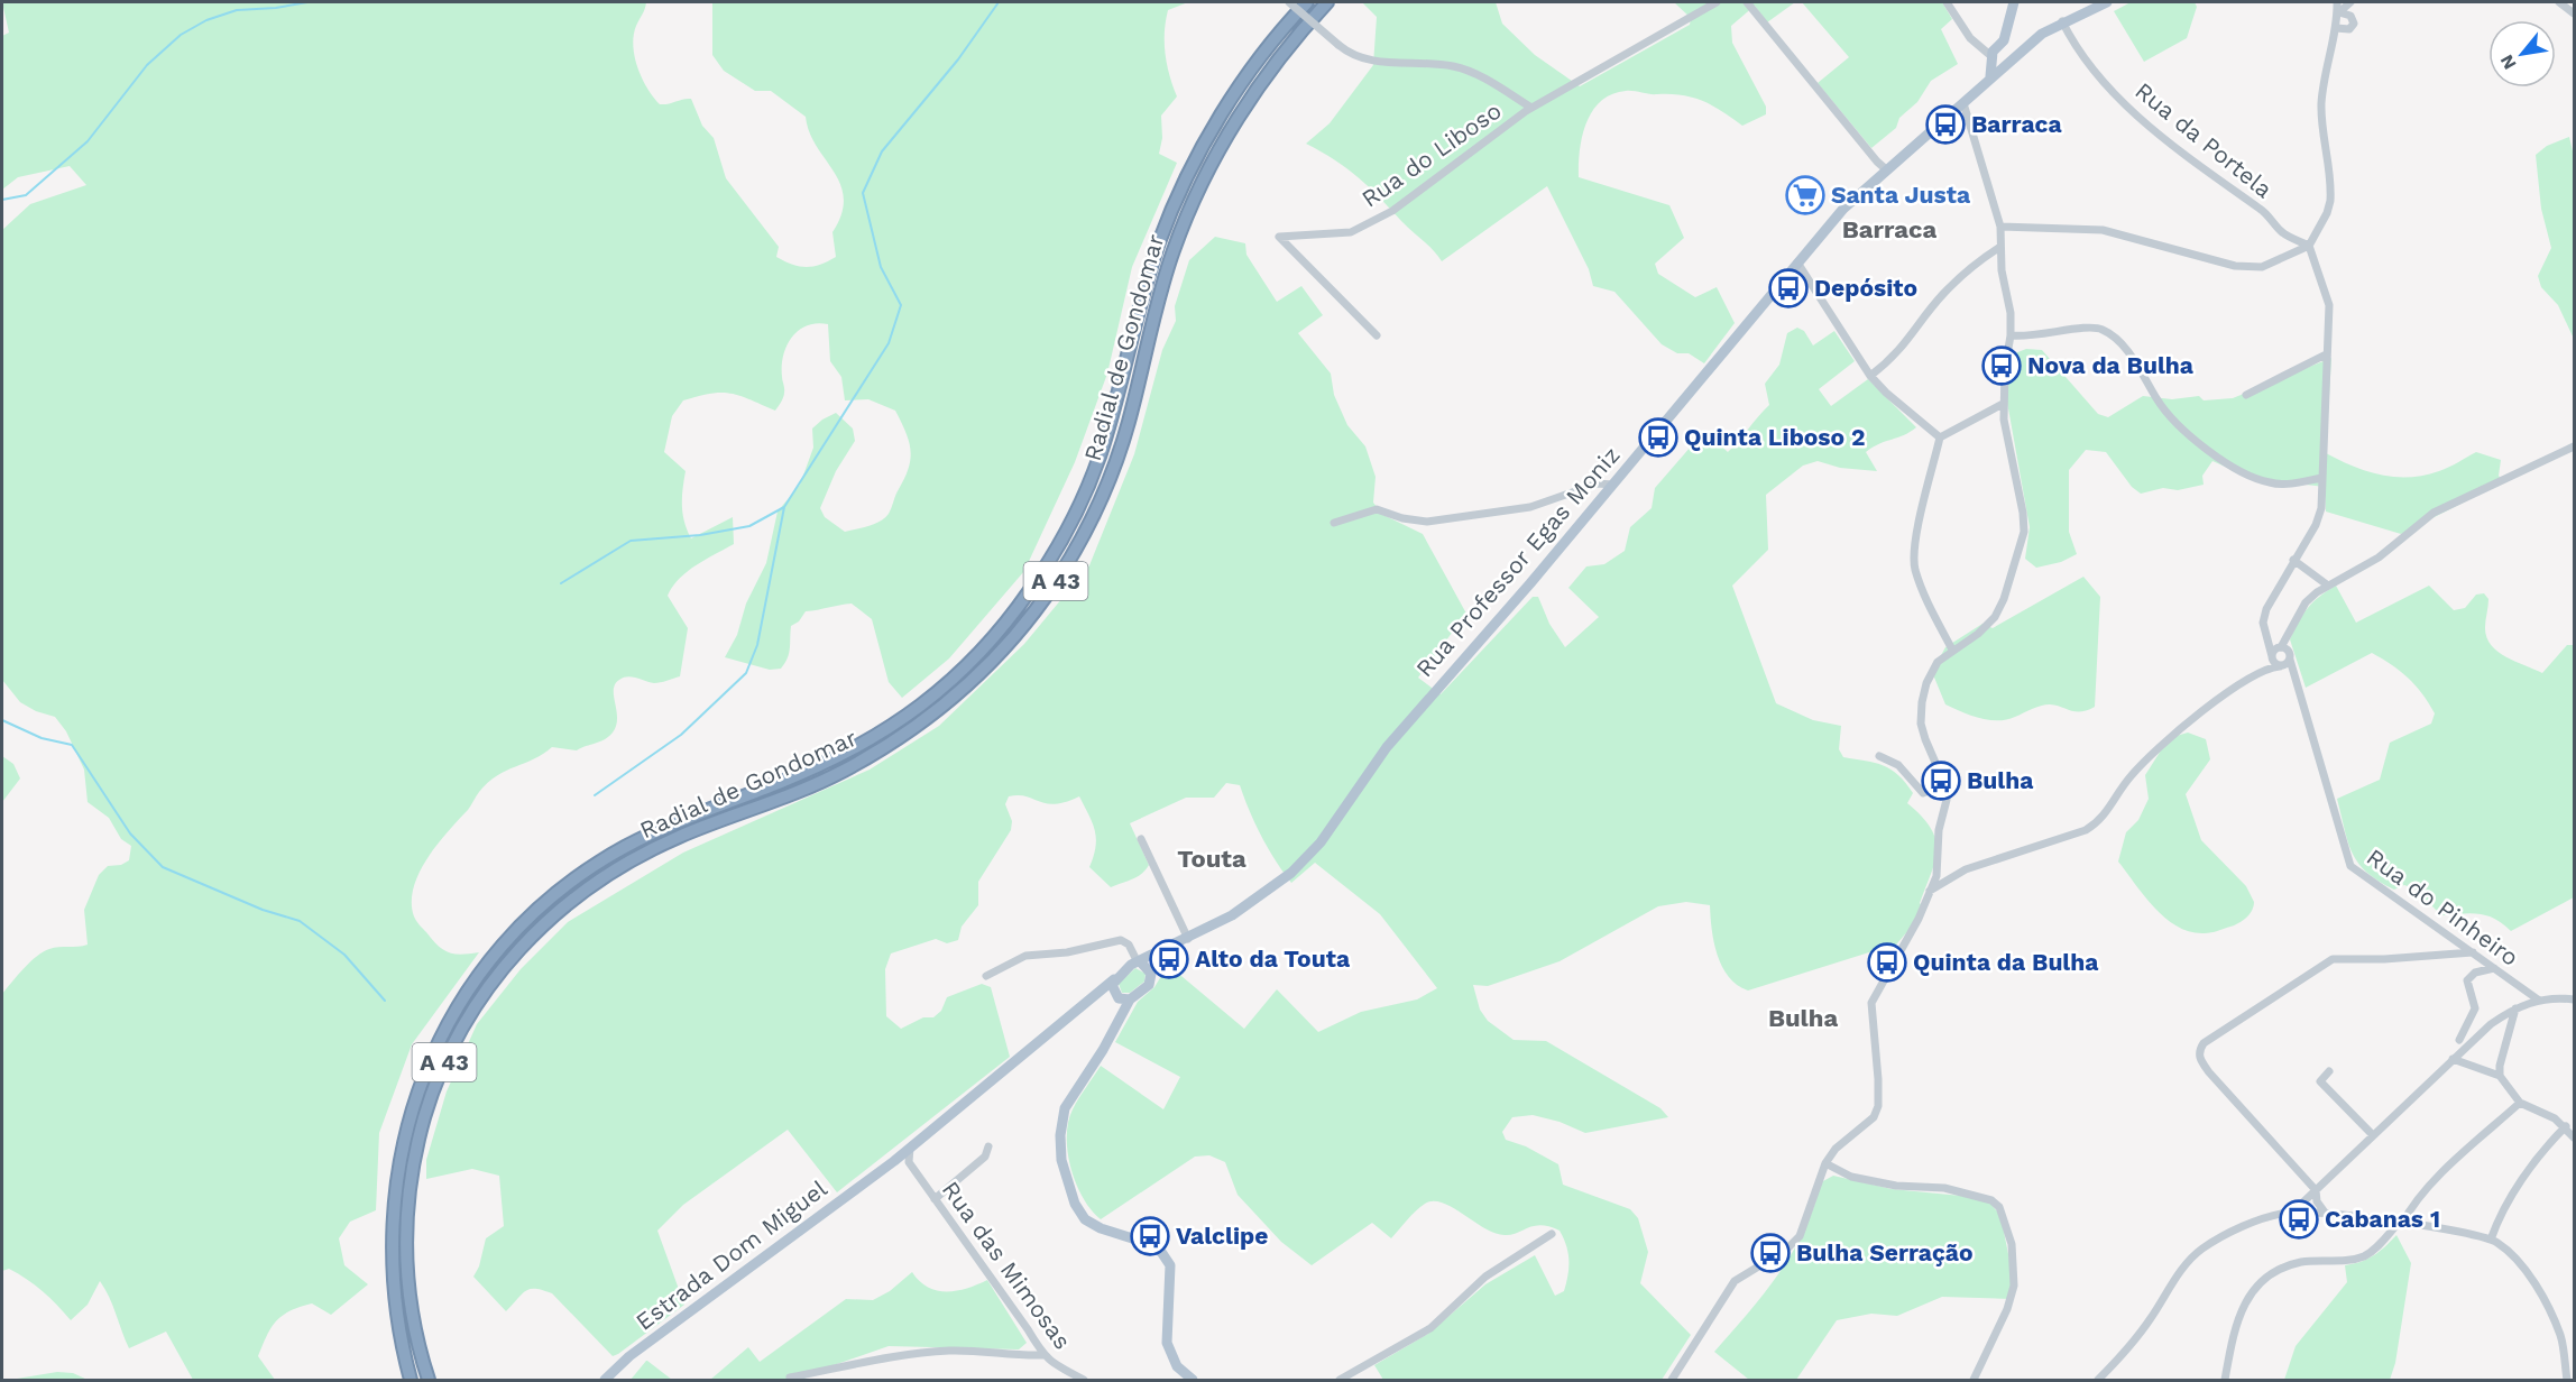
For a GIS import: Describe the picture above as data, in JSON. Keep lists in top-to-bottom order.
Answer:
{
  "streets": {
    "highway": ["Radial de Gondomar", "A 43"],
    "main road": ["Rua Professor Egas Moniz", "Estrada Dom Miguel"],
    "street": [
      "Rua da Portela",
      "Rua do Liboso",
      "Rua do Pinheiro",
      "Rua das Mimosas"
    ]
  },
  "crossings": [
    ["Rua Professor Egas Moniz", "Estrada Dom Miguel"]
  ],
  "districts": ["Barraca", "Touta", "Bulha"],
  "places": {
    "bus stop": [
      "Barraca",
      "Depósito",
      "Nova da Bulha",
      "Quinta Liboso 2",
      "Bulha",
      "Alto da Touta",
      "Quinta da Bulha",
      "Cabanas 1",
      "Valclipe",
      "Bulha Serração"
    ],
    "supermarket": ["Santa Justa"]
  },
  "north": "bottom left"
}
